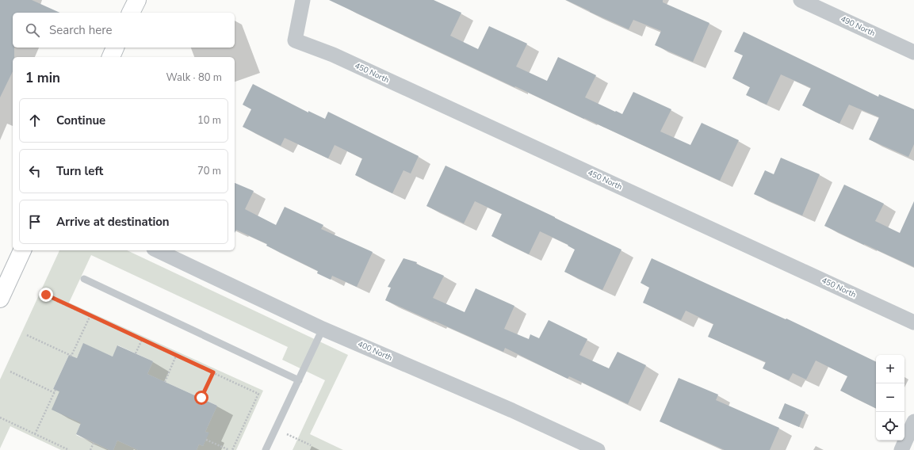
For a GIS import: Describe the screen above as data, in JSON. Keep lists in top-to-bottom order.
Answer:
{
  "streets": {
    "street": ["490 North", "450 North", "400 North"]
  },
  "page": {
    "search": "Search here",
    "heading": ["1 min", "Walk · 80 m"],
    "list": [
      ["Continue", "10 m"],
      ["Turn left", "70 m"],
      "Arrive at destination"
    ],
    "map_buttons": ["+", "−"]
  }
}
